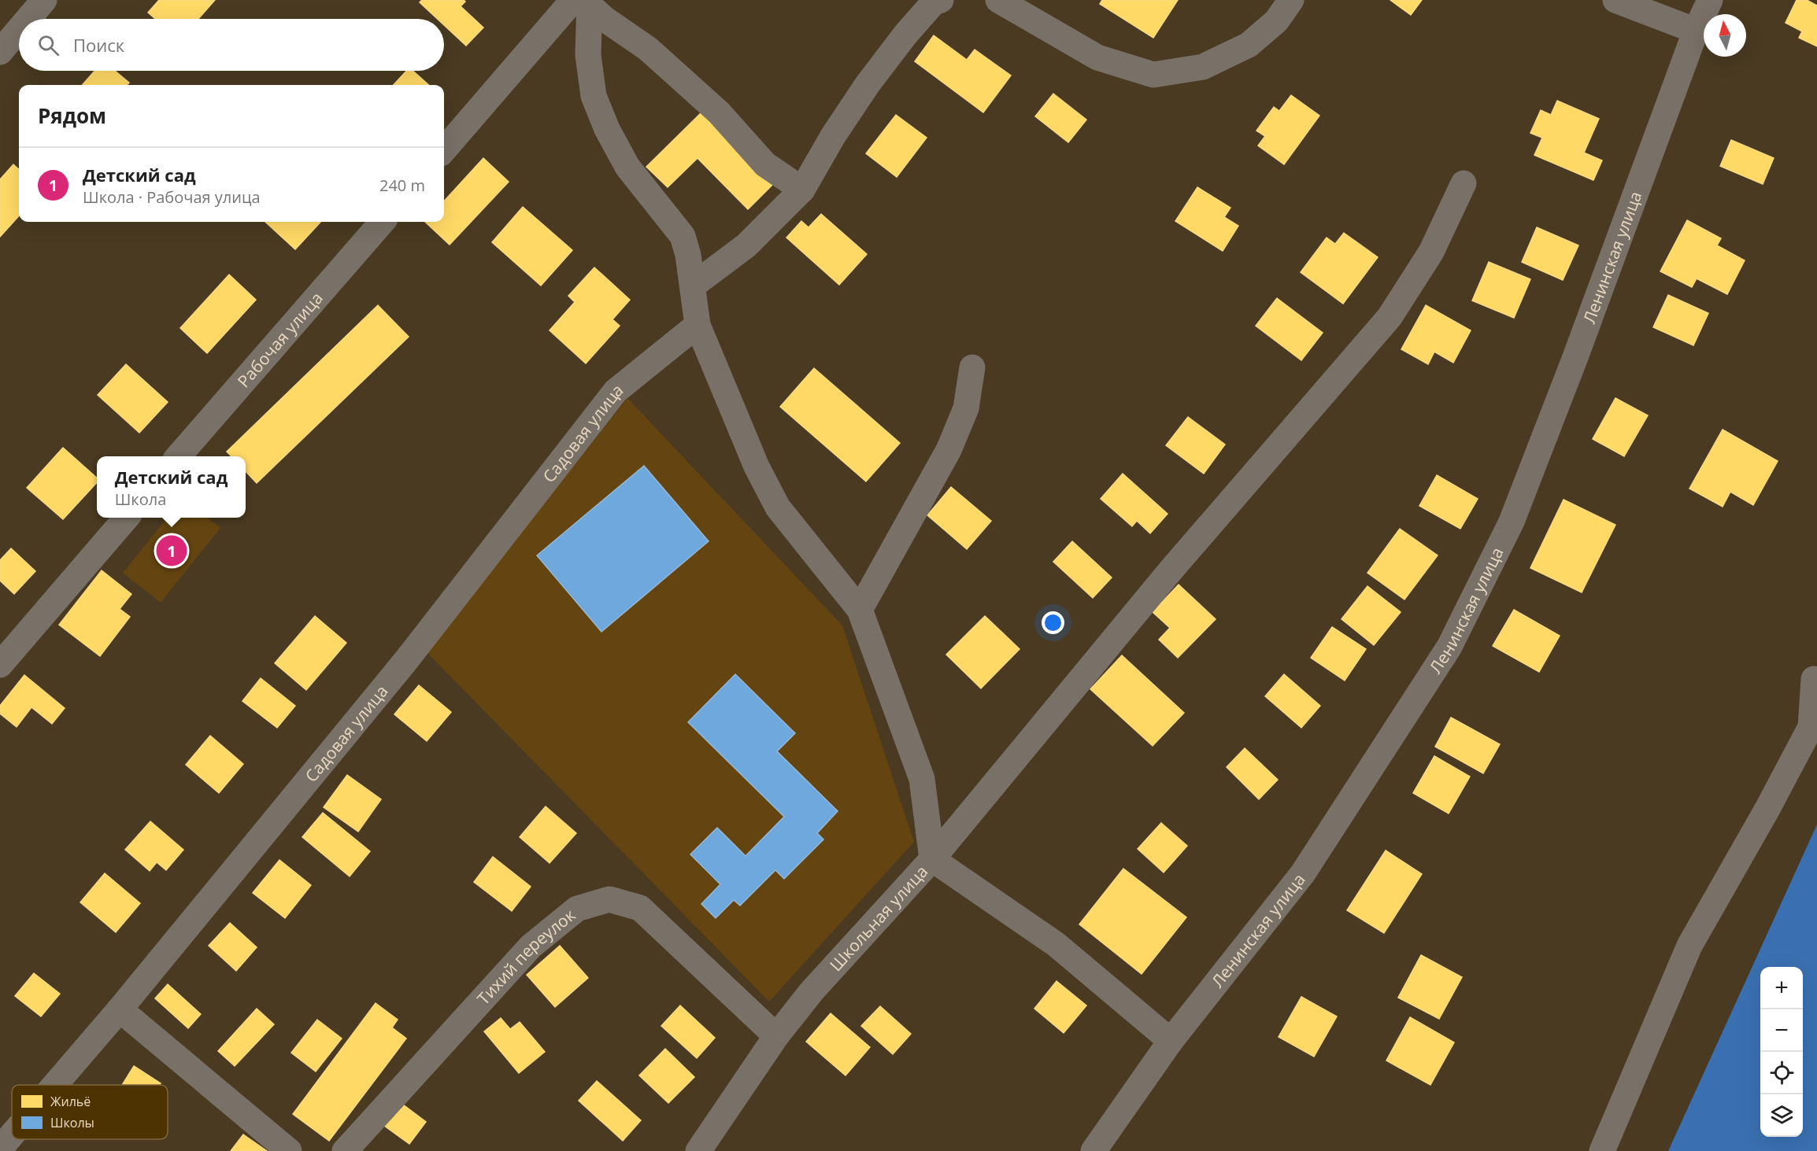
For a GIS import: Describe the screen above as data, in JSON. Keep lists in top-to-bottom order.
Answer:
{
  "streets": {
    "street": [
      "Ленинская улица",
      "Рабочая улица",
      "Садовая улица",
      "Школьная улица",
      "Тихий переулок"
    ]
  },
  "crossings": [
    ["Ленинская улица", "Школьная улица"],
    ["Школьная улица", "Тихий переулок"]
  ],
  "legend": ["Жильё", "Школы"],
  "north": "top",
  "page": {
    "search": "Поиск",
    "heading": "Рядом",
    "list": [
      {
        "mark": "1",
        "name": "Детский сад",
        "note": "Школа · Рабочая улица",
        "value": "240 m"
      }
    ],
    "popup": ["Детский сад", "Школа"],
    "pins": "1",
    "map_buttons": ["+", "−"]
  }
}
